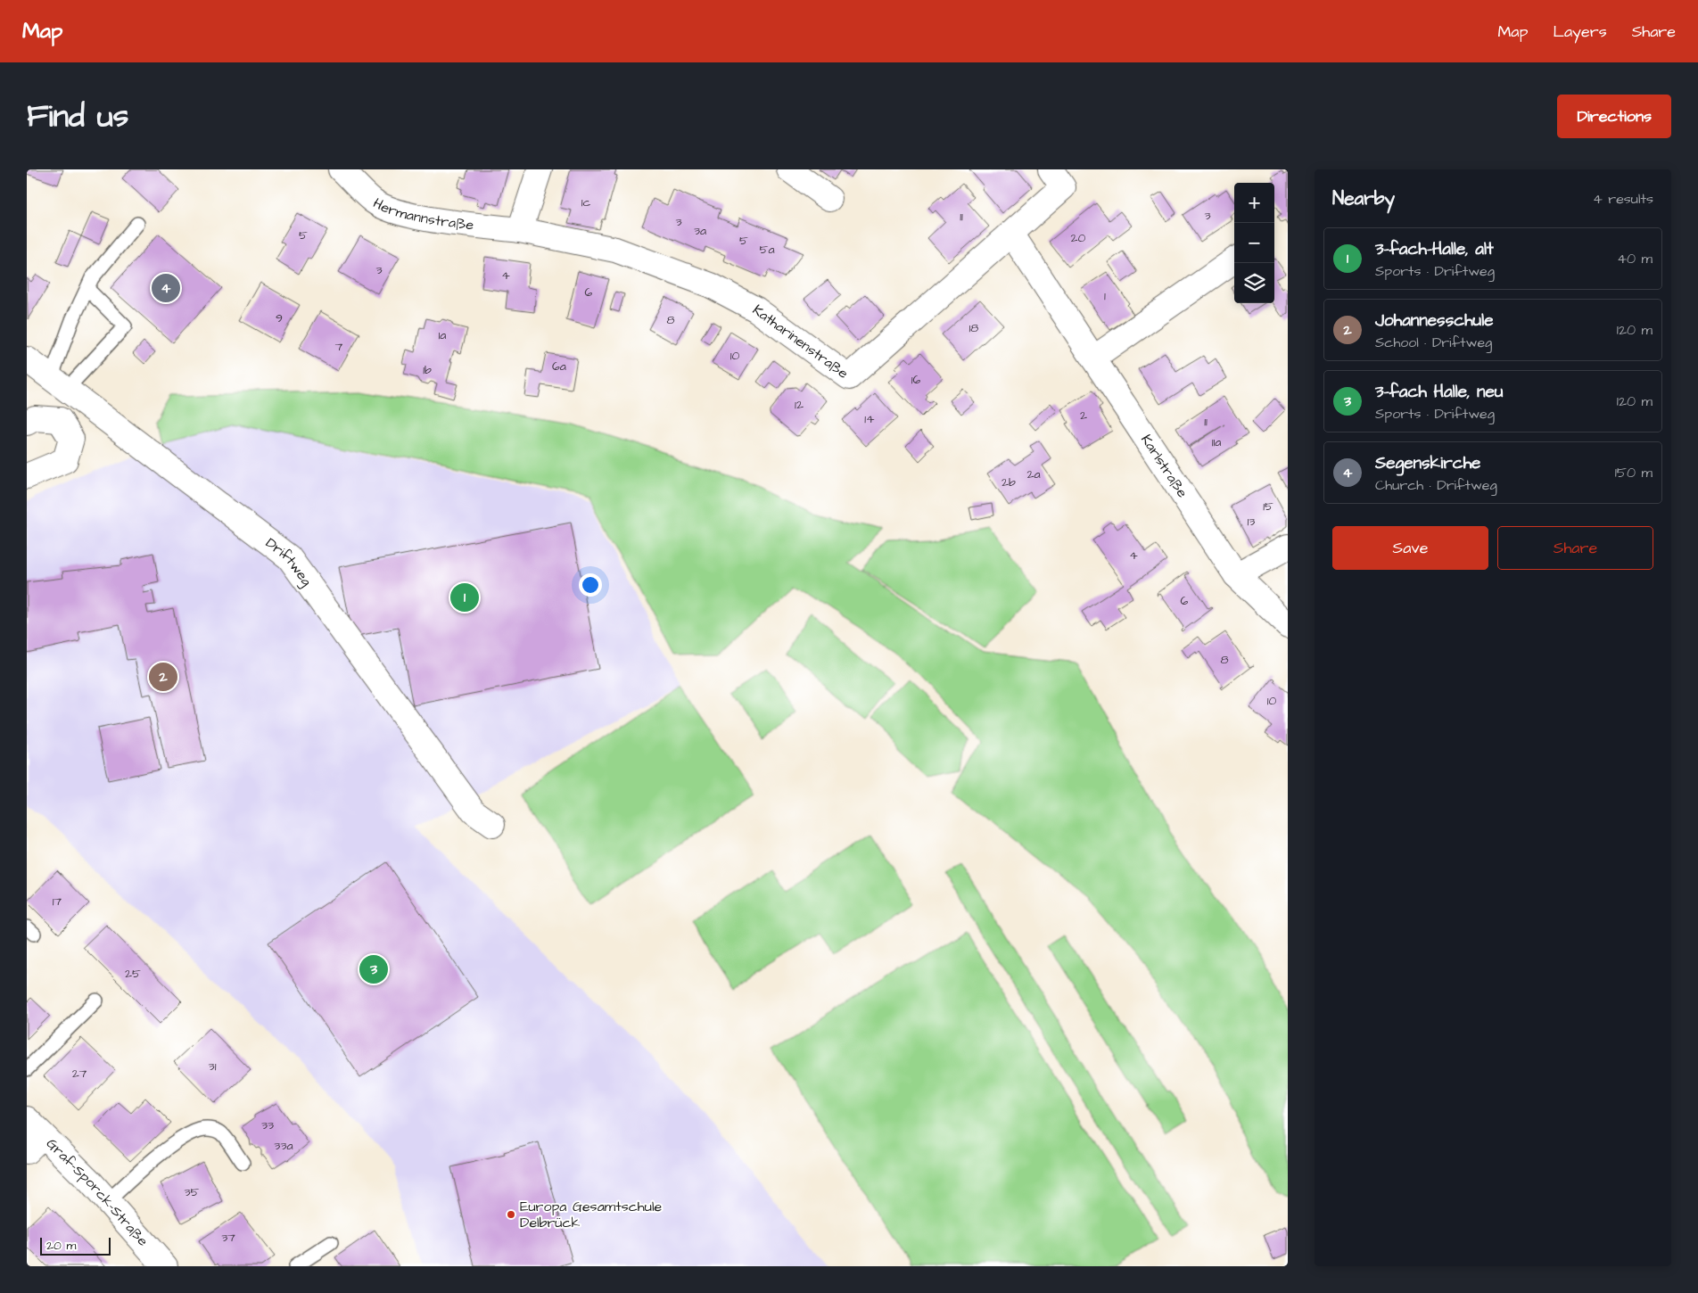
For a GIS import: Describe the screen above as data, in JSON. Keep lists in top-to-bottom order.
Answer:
{
  "streets": {
    "street": [
      "Hermannstraße",
      "Katharinenstraße",
      "Karlstraße",
      "Driftweg",
      "Graf-Sporck-Straße"
    ]
  },
  "crossings": [
    ["Hermannstraße", "Katharinenstraße"],
    ["Katharinenstraße", "Karlstraße"]
  ],
  "places": ["Europa Gesamtschule Delbrück"],
  "house_numbers": [
    "1c",
    "3",
    "11",
    "3",
    "3a",
    "5",
    "20",
    "5",
    "5a",
    "3",
    "4",
    "6",
    "1",
    "9",
    "8",
    "18",
    "1a",
    "7",
    "10",
    "6a",
    "1b",
    "16",
    "12",
    "2",
    "14",
    "11",
    "11a",
    "2a",
    "2b",
    "15",
    "13",
    "4",
    "6",
    "8",
    "10",
    "17",
    "25",
    "31",
    "27",
    "33",
    "33a",
    "35",
    "37"
  ],
  "scale_bar": "20 m",
  "page": {
    "header": "Map",
    "nav": ["Map", "Layers", "Share"],
    "title": "Find us",
    "buttons": [
      "Directions",
      ["Save", "Share"]
    ],
    "heading": ["Nearby", "4 results"],
    "map_buttons": ["+", "−"],
    "list": [
      {
        "mark": "1",
        "name": "3-fach-Halle, alt",
        "note": "Sports · Driftweg",
        "value": "40 m"
      },
      {
        "mark": "2",
        "name": "Johannesschule",
        "note": "School · Driftweg",
        "value": "120 m"
      },
      {
        "mark": "3",
        "name": "3-fach Halle, neu",
        "note": "Sports · Driftweg",
        "value": "120 m"
      },
      {
        "mark": "4",
        "name": "Segenskirche",
        "note": "Church · Driftweg",
        "value": "150 m"
      }
    ],
    "pins": [
      "4",
      "1",
      "2",
      "3"
    ],
    "scale": "20 m"
  }
}
